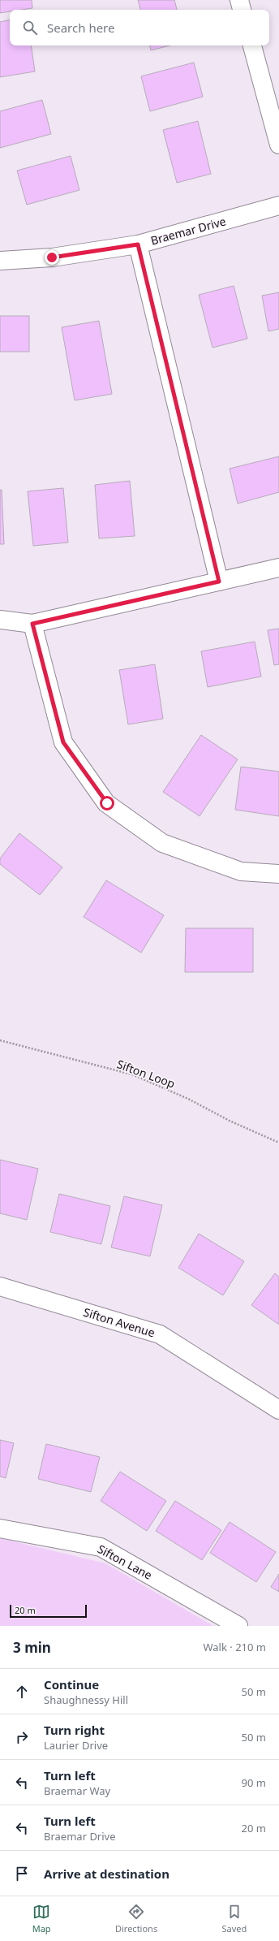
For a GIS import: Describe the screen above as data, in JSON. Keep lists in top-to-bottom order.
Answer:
{
  "streets": {
    "street": ["Braemar Drive", "Sifton Avenue", "Sifton Lane"],
    "path": ["Sifton Loop"]
  },
  "scale_bar": "20 m",
  "page": {
    "search": "Search here",
    "scale": "20 m",
    "heading": ["3 min", "Walk · 210 m"],
    "list": [
      ["Continue", "Shaughnessy Hill", "50 m"],
      ["Turn right", "Laurier Drive", "50 m"],
      ["Turn left", "Braemar Way", "90 m"],
      ["Turn left", "Braemar Drive", "20 m"],
      "Arrive at destination"
    ],
    "nav": ["Map", "Directions", "Saved"]
  }
}
